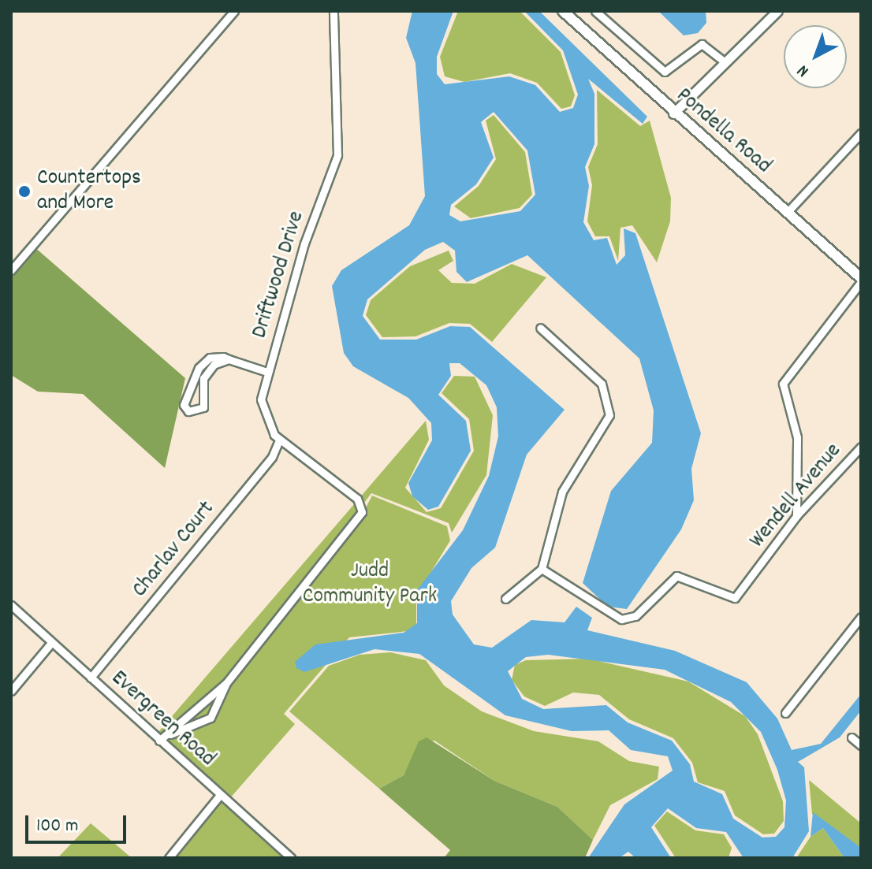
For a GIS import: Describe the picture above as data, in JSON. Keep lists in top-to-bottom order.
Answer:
{
  "streets": {
    "main road": ["Pondella Road"],
    "street": [
      "Driftwood Drive",
      "Wendell Avenue",
      "Charlav Court",
      "Evergreen Road"
    ]
  },
  "crossings": [
    ["Driftwood Drive", "Charlav Court"],
    ["Charlav Court", "Evergreen Road"]
  ],
  "parks": ["Judd Community Park"],
  "places": ["Countertops and More"],
  "scale_bar": "100 m",
  "north": "bottom left"
}
